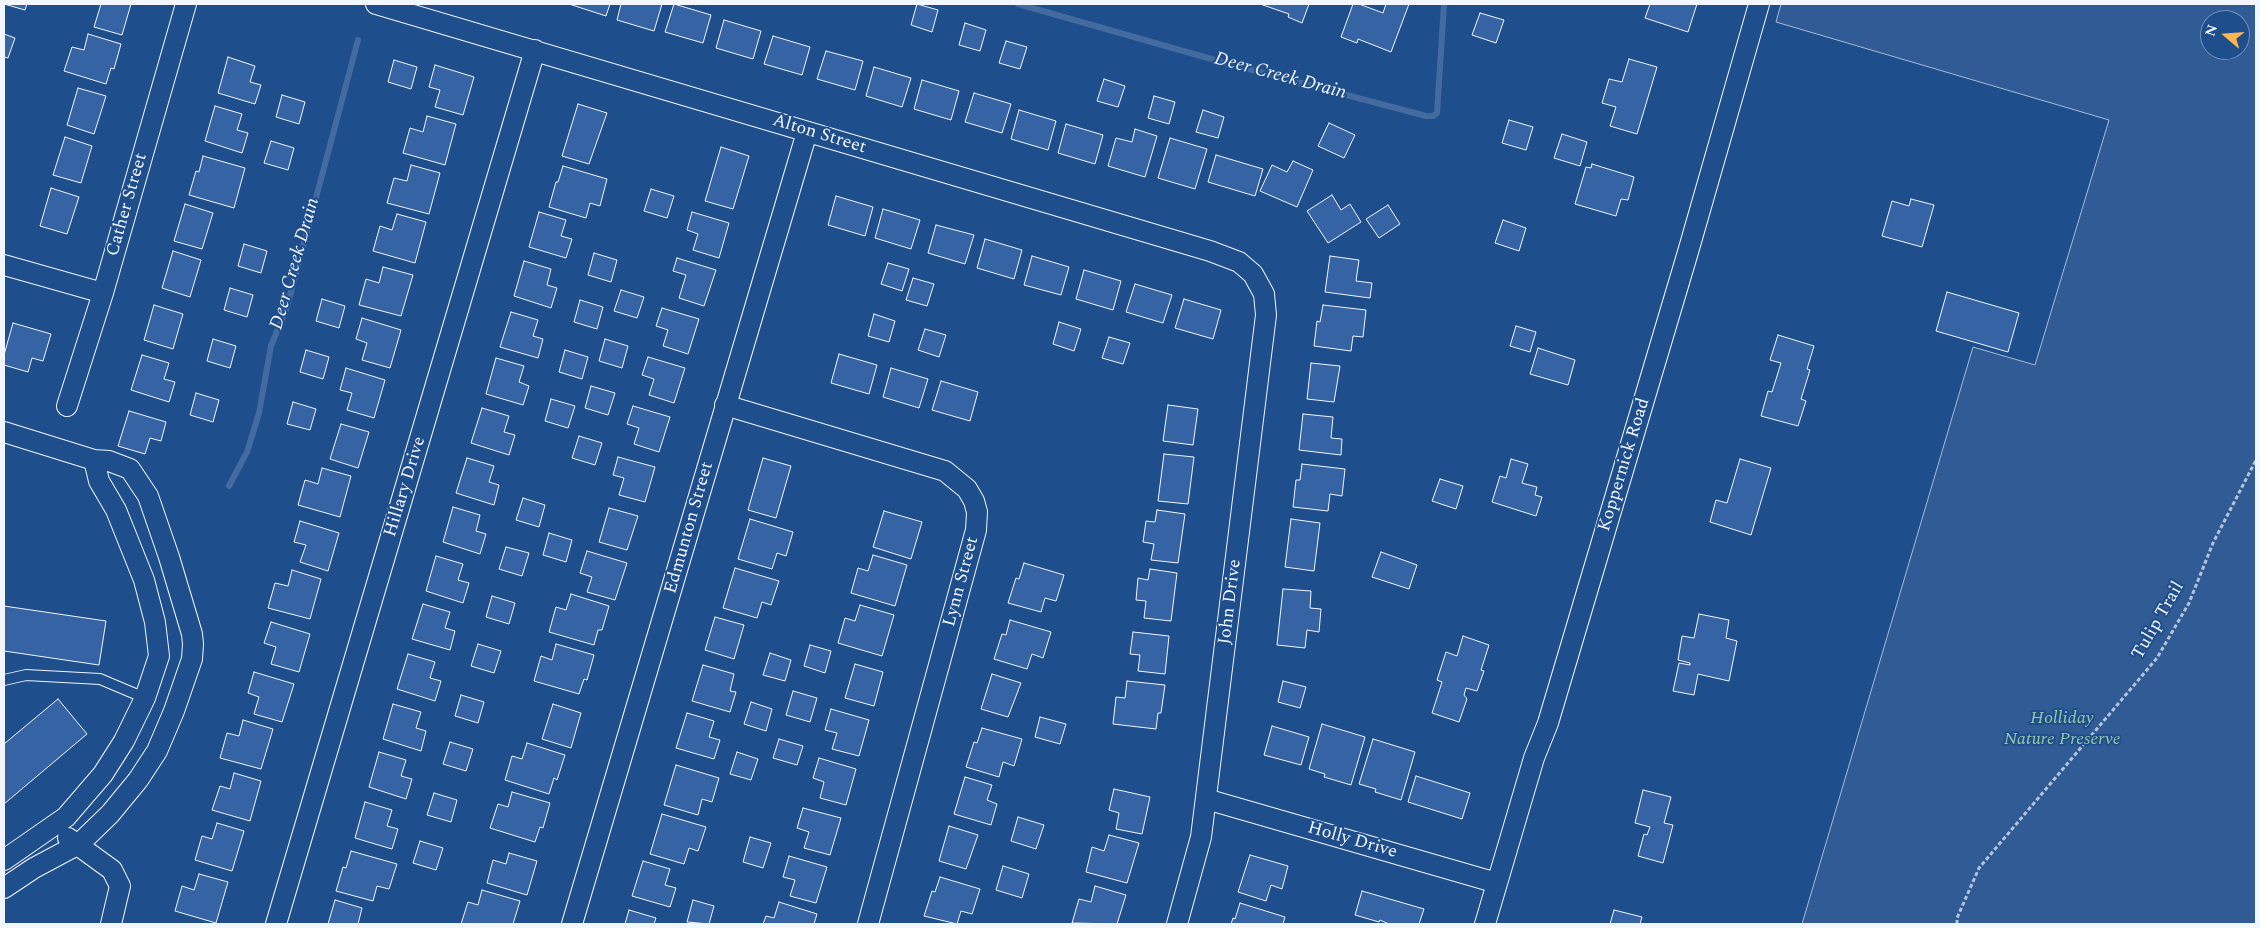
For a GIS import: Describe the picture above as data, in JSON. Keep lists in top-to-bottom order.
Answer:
{
  "streets": {
    "street": [
      "Alton Street",
      "Cather Street",
      "Koppernick Road",
      "Hillary Drive",
      "Edmunton Street",
      "Lynn Street",
      "John Drive",
      "Holly Drive"
    ],
    "path": ["Tulip Trail"]
  },
  "crossings": [
    ["Alton Street", "Hillary Drive"],
    ["Alton Street", "Edmunton Street"],
    ["Alton Street", "John Drive"],
    ["Koppernick Road", "Holly Drive"],
    ["Edmunton Street", "Lynn Street"],
    ["John Drive", "Holly Drive"]
  ],
  "water": ["Deer Creek Drain"],
  "parks": ["Holliday Nature Preserve"],
  "north": "left"
}
